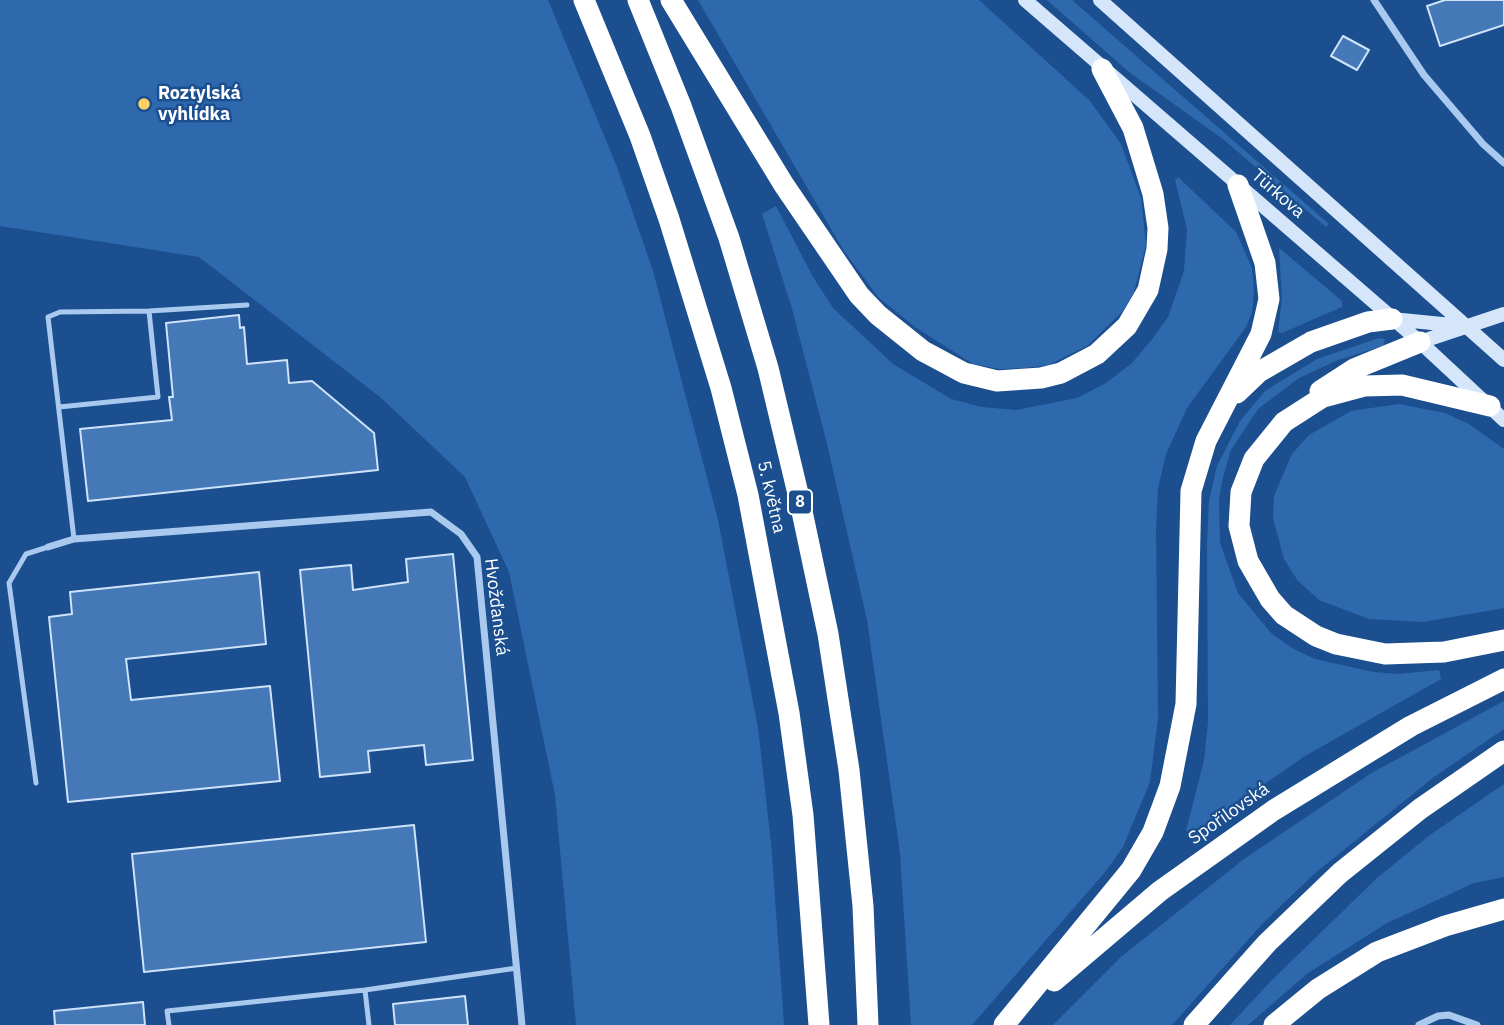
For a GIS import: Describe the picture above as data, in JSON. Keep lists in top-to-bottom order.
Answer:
{
  "streets": {
    "highway": ["5. května", "8", "Spořilovská"],
    "main road": ["Türkova"],
    "street": ["Hvožďanská"]
  },
  "places": ["Roztylská vyhlídka"]
}
